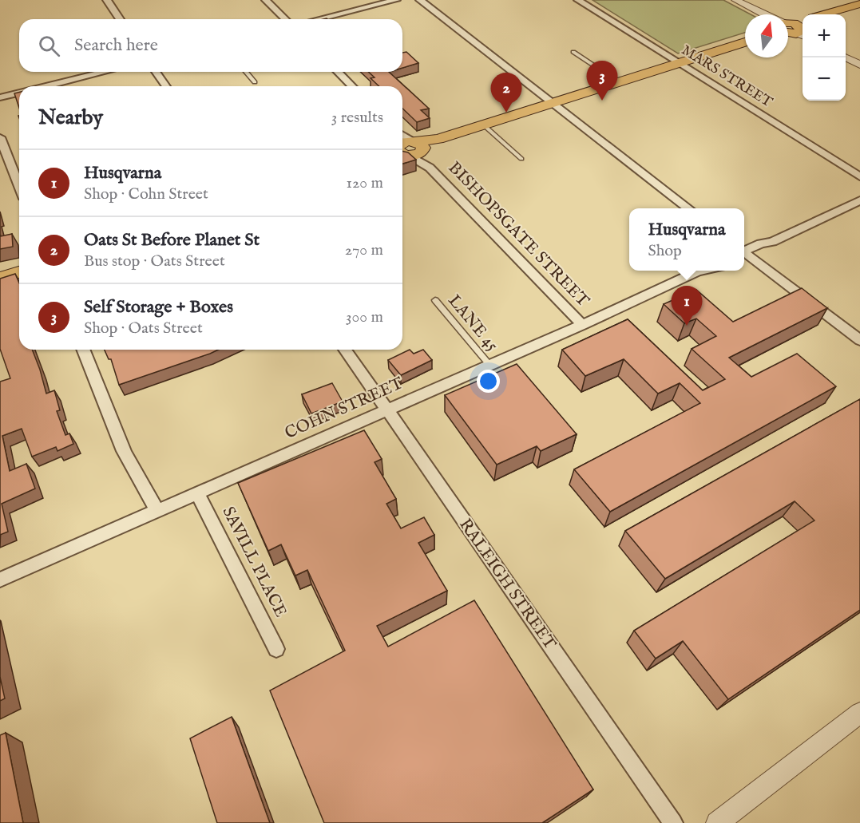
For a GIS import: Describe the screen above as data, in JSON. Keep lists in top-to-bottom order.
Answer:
{
  "streets": {
    "street": [
      "MARS STREET",
      "BISHOPSGATE STREET",
      "COHN STREET",
      "SAVILL PLACE",
      "RALEIGH STREET"
    ],
    "lane": ["LANE 45"]
  },
  "crossings": [
    ["BISHOPSGATE STREET", "COHN STREET"],
    ["LANE 45", "COHN STREET"],
    ["COHN STREET", "SAVILL PLACE"],
    ["COHN STREET", "RALEIGH STREET"]
  ],
  "north": "top",
  "page": {
    "map_buttons": ["+", "−"],
    "search": "Search here",
    "pins": ["3", "2", "1"],
    "heading": ["Nearby", "3 results"],
    "list": [
      {
        "mark": "1",
        "name": "Husqvarna",
        "note": "Shop · Cohn Street",
        "value": "120 m"
      },
      {
        "mark": "2",
        "name": "Oats St Before Planet St",
        "note": "Bus stop · Oats Street",
        "value": "270 m"
      },
      {
        "mark": "3",
        "name": "Self Storage + Boxes",
        "note": "Shop · Oats Street",
        "value": "300 m"
      }
    ],
    "popup": ["Husqvarna", "Shop"]
  }
}
